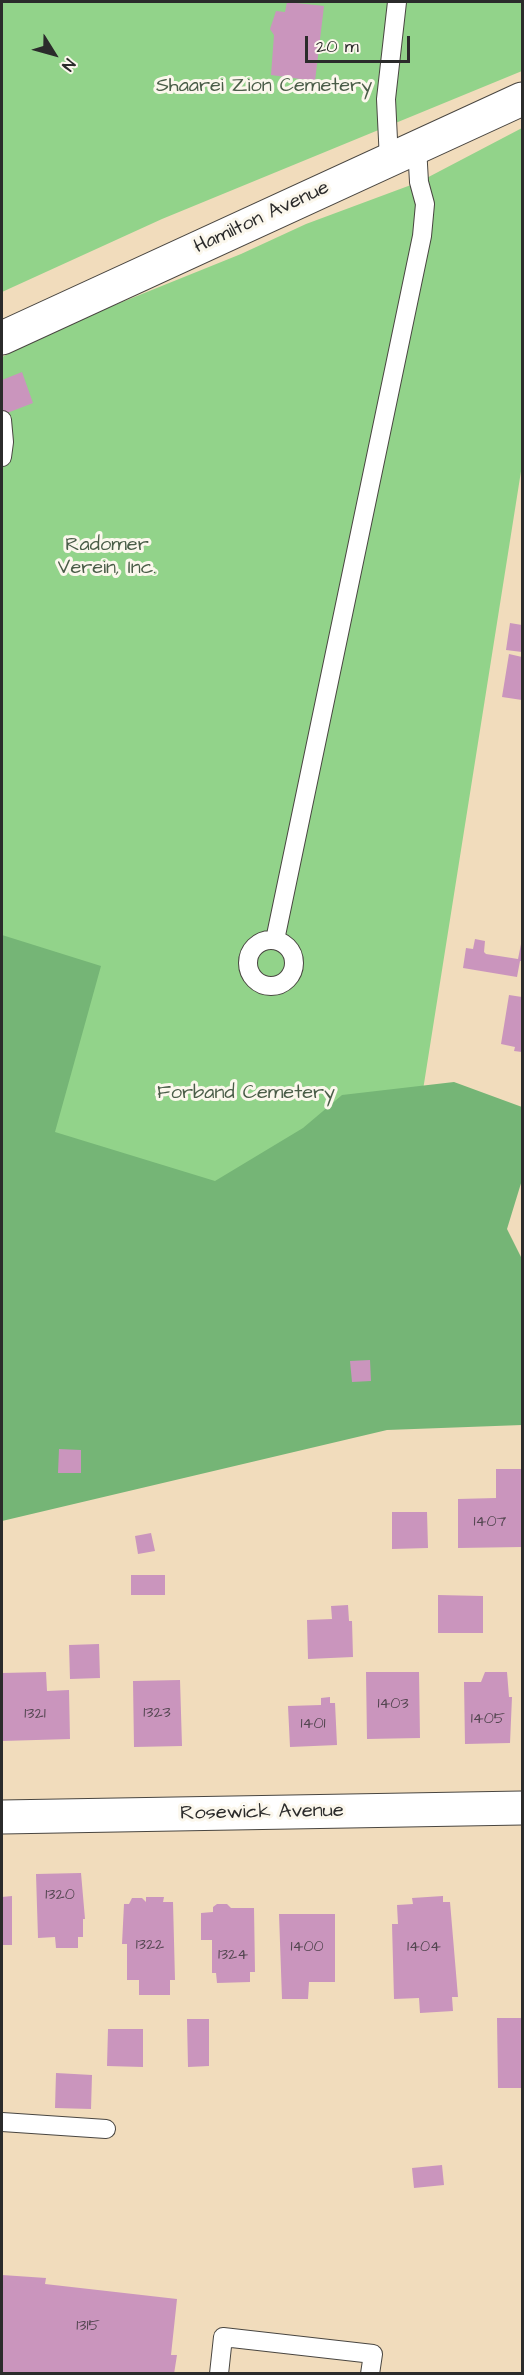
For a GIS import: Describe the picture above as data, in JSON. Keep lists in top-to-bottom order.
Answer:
{
  "streets": {
    "street": ["Hamilton Avenue", "Rosewick Avenue"]
  },
  "parks": ["Shaarei Zion Cemetery", "Radomer Verein, Inc.", "Forband Cemetery"],
  "house_numbers": [
    "1407",
    "1403",
    "1323",
    "1321",
    "1405",
    "1401",
    "1320",
    "1322",
    "1400",
    "1404",
    "1324",
    "1315"
  ],
  "scale_bar": "20 m",
  "north": "bottom right"
}
